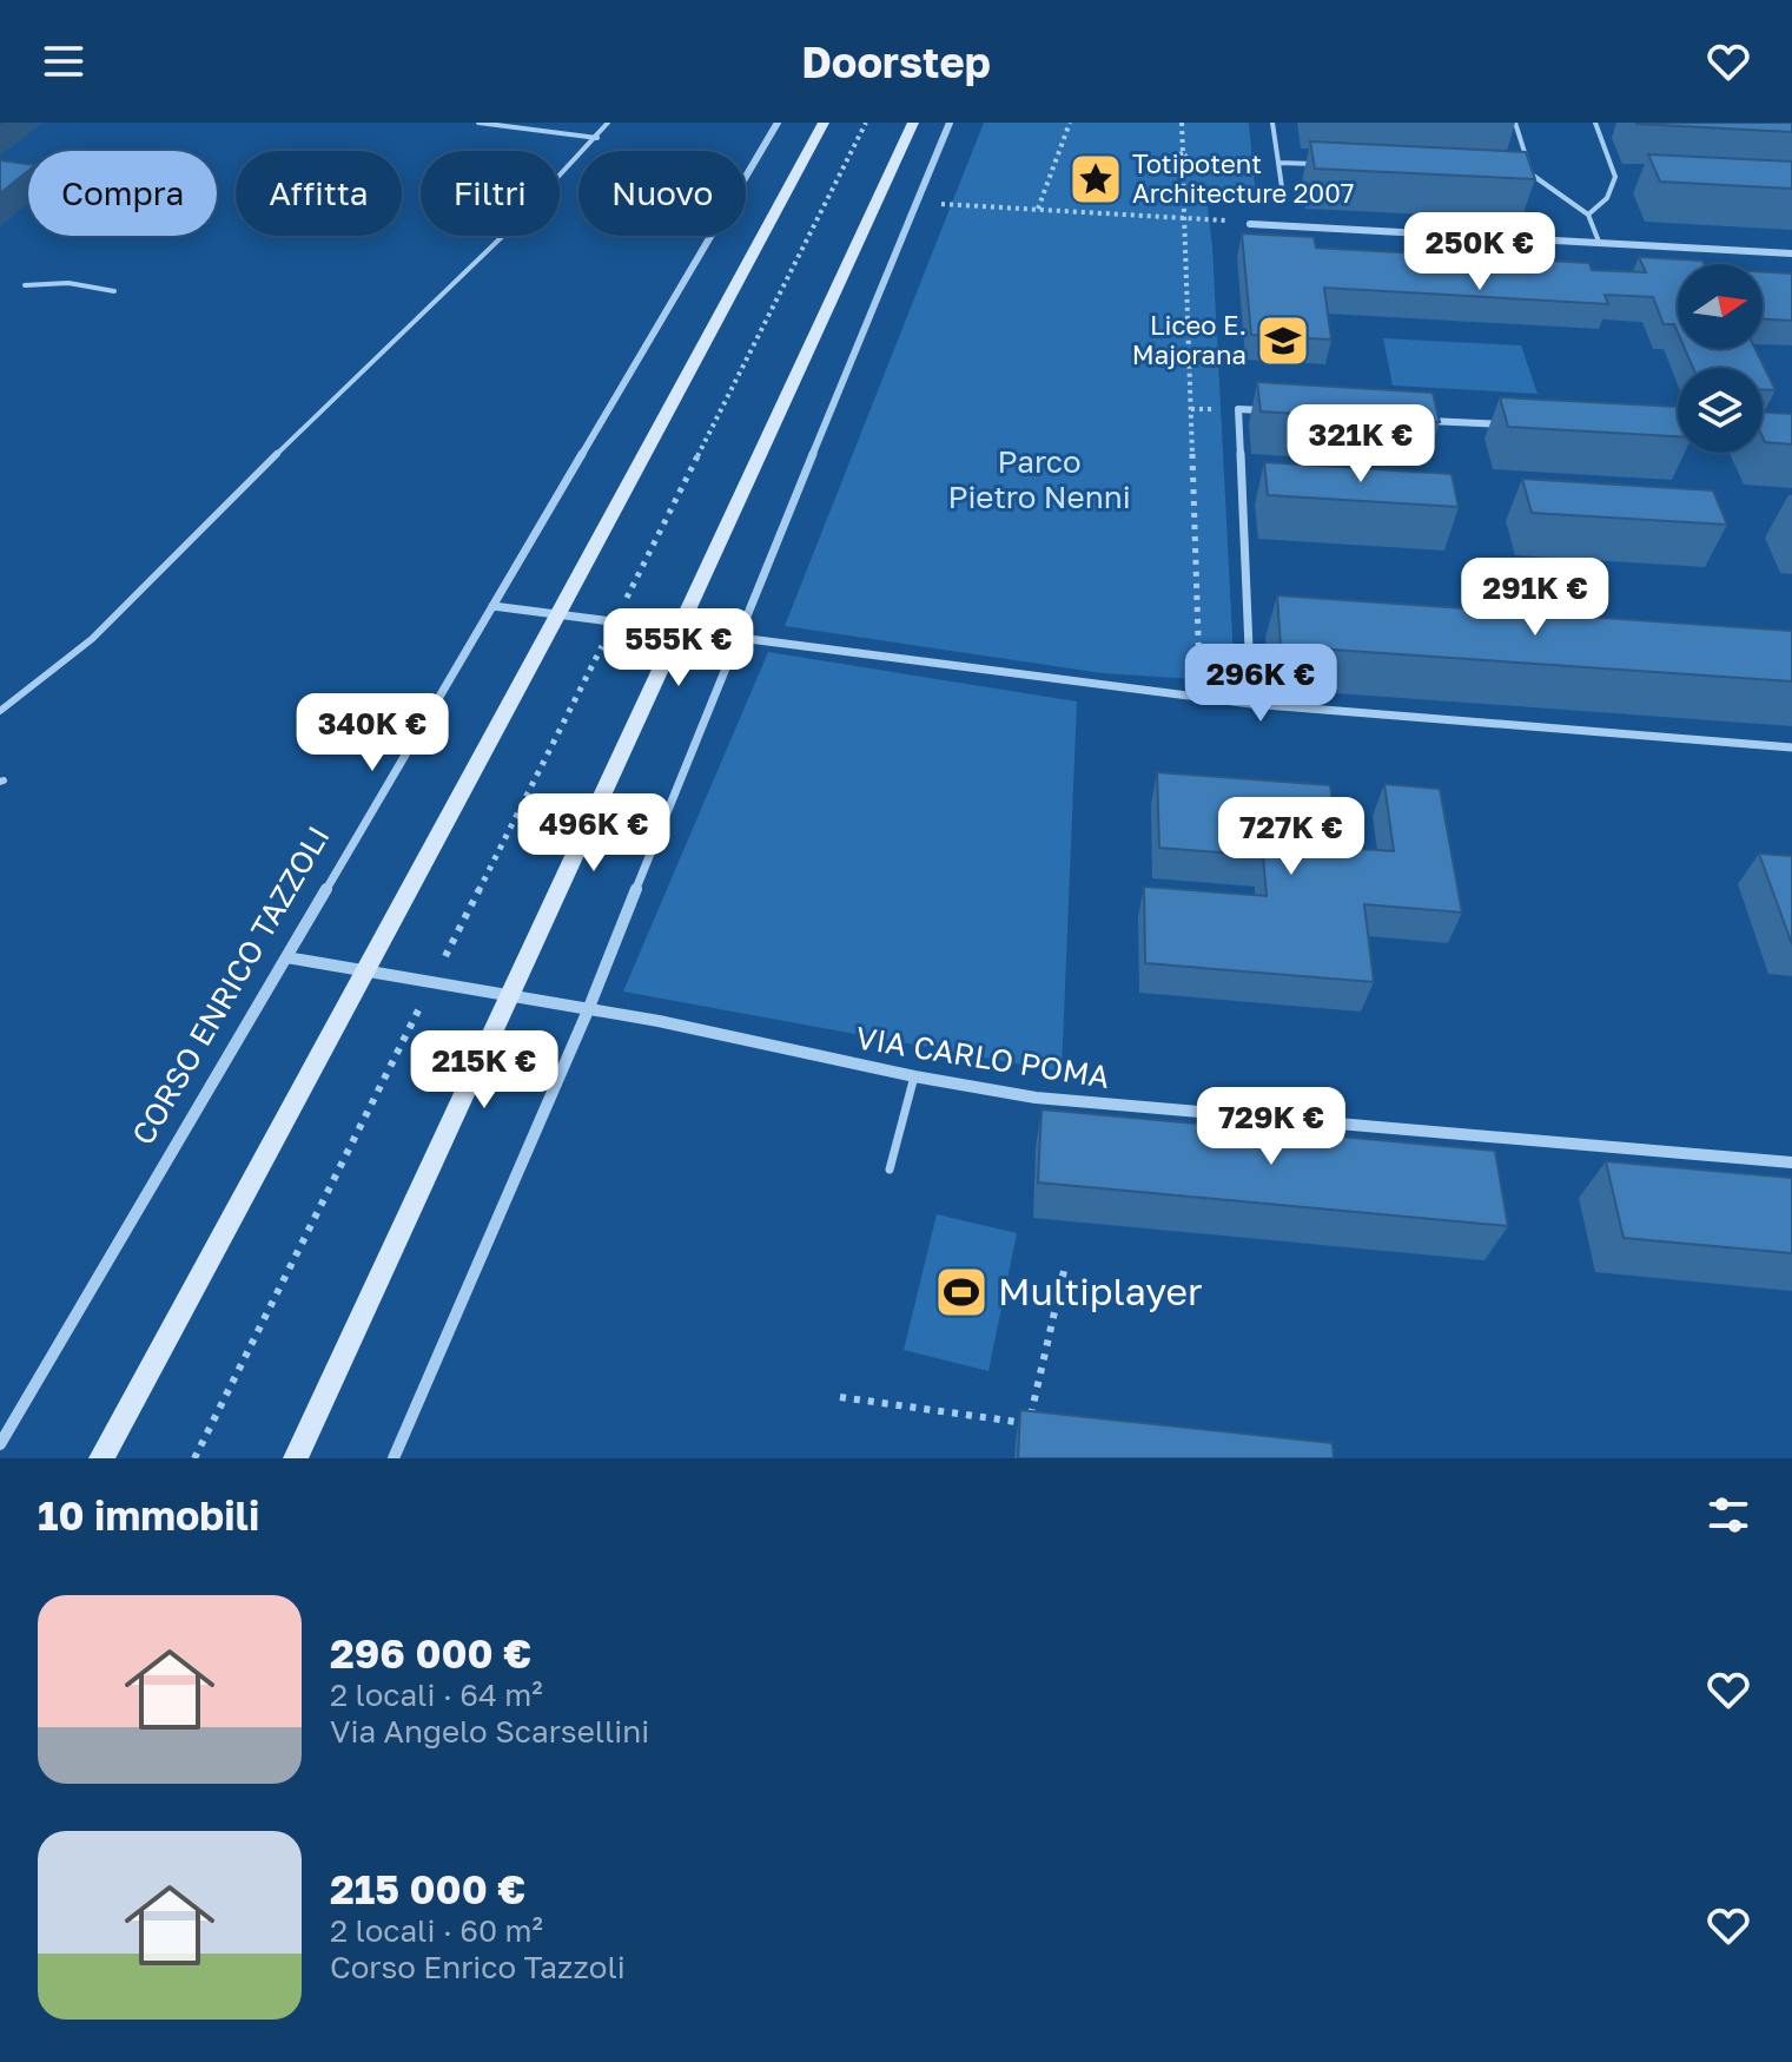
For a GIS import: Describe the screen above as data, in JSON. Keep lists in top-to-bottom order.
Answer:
{
  "streets": {
    "street": ["CORSO ENRICO TAZZOLI", "VIA CARLO POMA"]
  },
  "crossings": [
    ["CORSO ENRICO TAZZOLI", "VIA CARLO POMA"]
  ],
  "parks": ["Parco Pietro Nenni"],
  "places": {
    "place": ["Totipotent Architecture 2007"],
    "school or university": ["Liceo E. Majorana"],
    "sports": ["Multiplayer"]
  },
  "north": "right",
  "page": {
    "header": "Doorstep",
    "chip": [
      "Compra",
      "Affitta",
      "Filtri",
      "Nuovo"
    ],
    "price": [
      "250K €",
      "321K €",
      "291K €",
      "555K €",
      "296K €",
      "340K €",
      "496K €",
      "727K €",
      "215K €",
      "729K €"
    ],
    "heading": "10 immobili",
    "list": [
      {
        "name": "296 000 €",
        "note": "2 locali · 64 m² · Via Angelo Scarsellini"
      },
      {
        "name": "215 000 €",
        "note": "2 locali · 60 m² · Corso Enrico Tazzoli"
      }
    ]
  }
}
